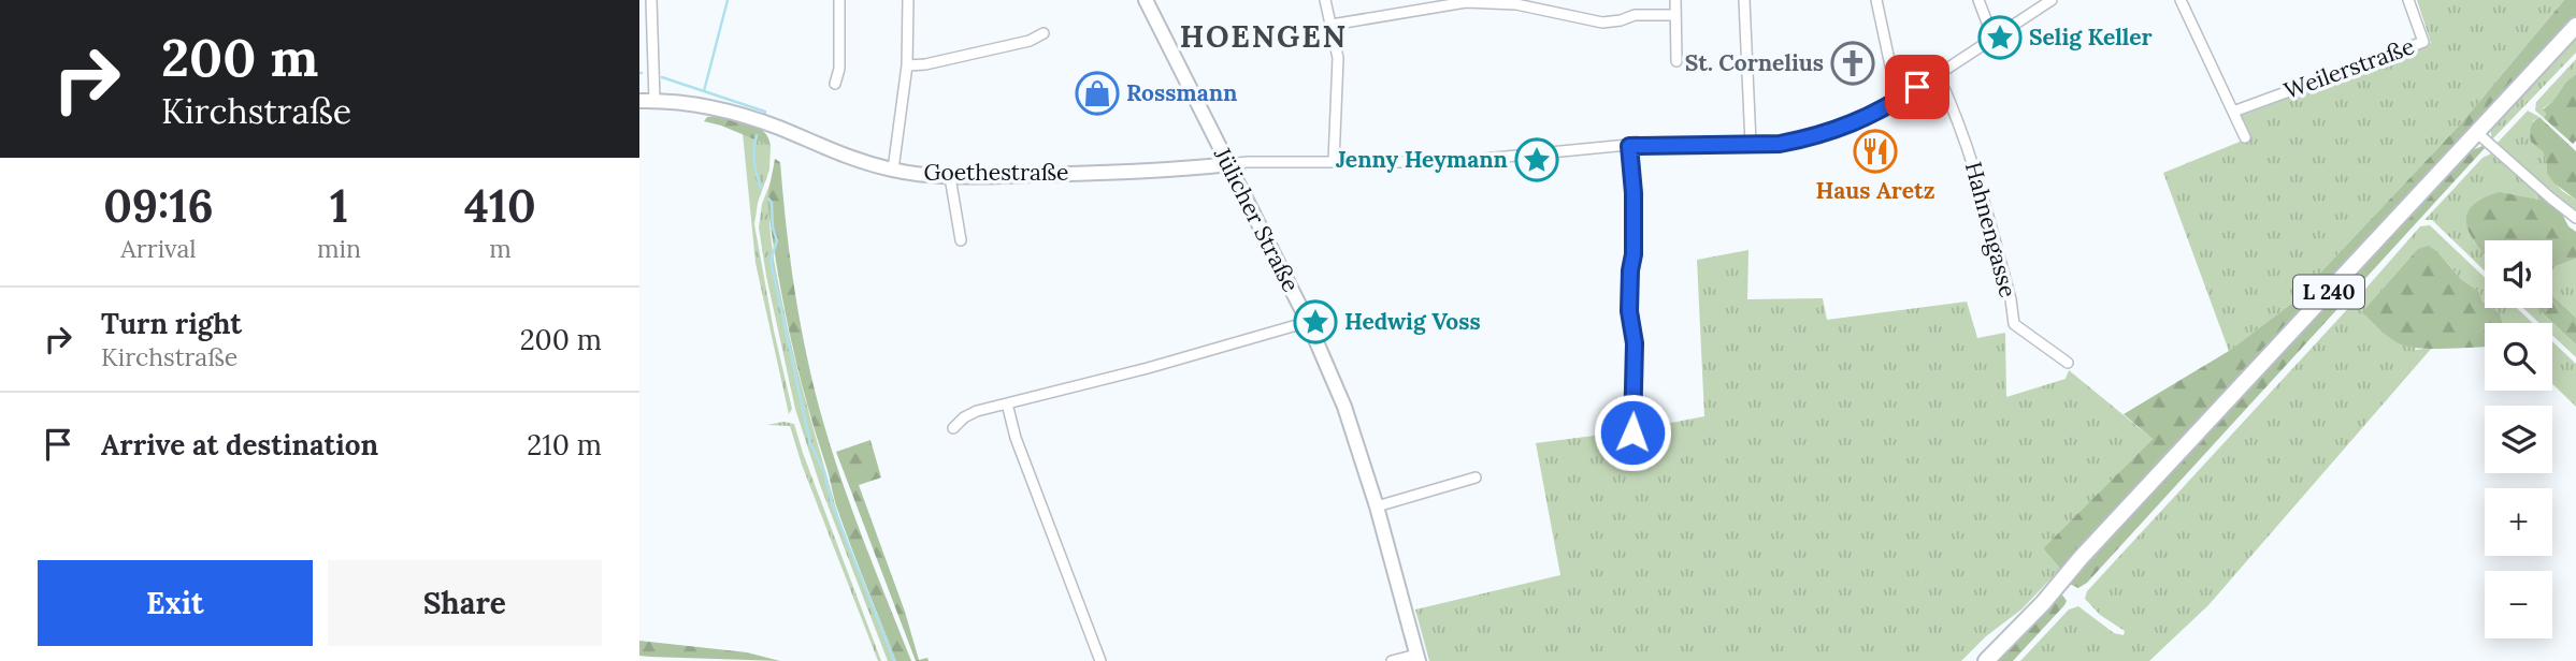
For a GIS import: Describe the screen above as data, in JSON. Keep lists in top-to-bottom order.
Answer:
{
  "streets": {
    "main road": ["Goethestraße", "Jülicher Straße", "L 240"],
    "street": ["Weilerstraße", "Hahnengasse"]
  },
  "crossings": [
    ["Goethestraße", "Jülicher Straße"]
  ],
  "districts": ["HOENGEN"],
  "places": {
    "place": ["Selig Keller", "Jenny Heymann", "Hedwig Voss"],
    "church": ["St. Cornelius"],
    "shop": ["Rossmann"],
    "restaurant": ["Haus Aretz"]
  },
  "page": {
    "turn": ["200 m", "Kirchstraße"],
    "eta": [
      "09:16",
      "Arrival",
      "1",
      "min",
      "410",
      "m"
    ],
    "map_buttons": ["+", "−"],
    "list": [
      {
        "name": "Turn right",
        "note": "Kirchstraße",
        "value": "200 m"
      },
      {
        "name": "Arrive at destination",
        "value": "210 m"
      }
    ],
    "buttons": ["Exit", "Share"]
  }
}
